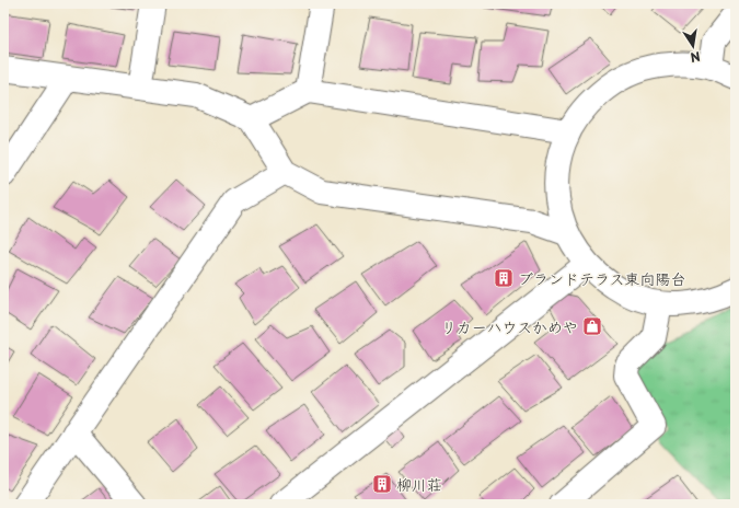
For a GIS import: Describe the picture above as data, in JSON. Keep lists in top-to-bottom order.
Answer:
{
  "places": {
    "building": ["ブランドテラス東向陽台", "柳川荘"],
    "shop": ["リカーハウスかめや"]
  },
  "north": "bottom"
}
